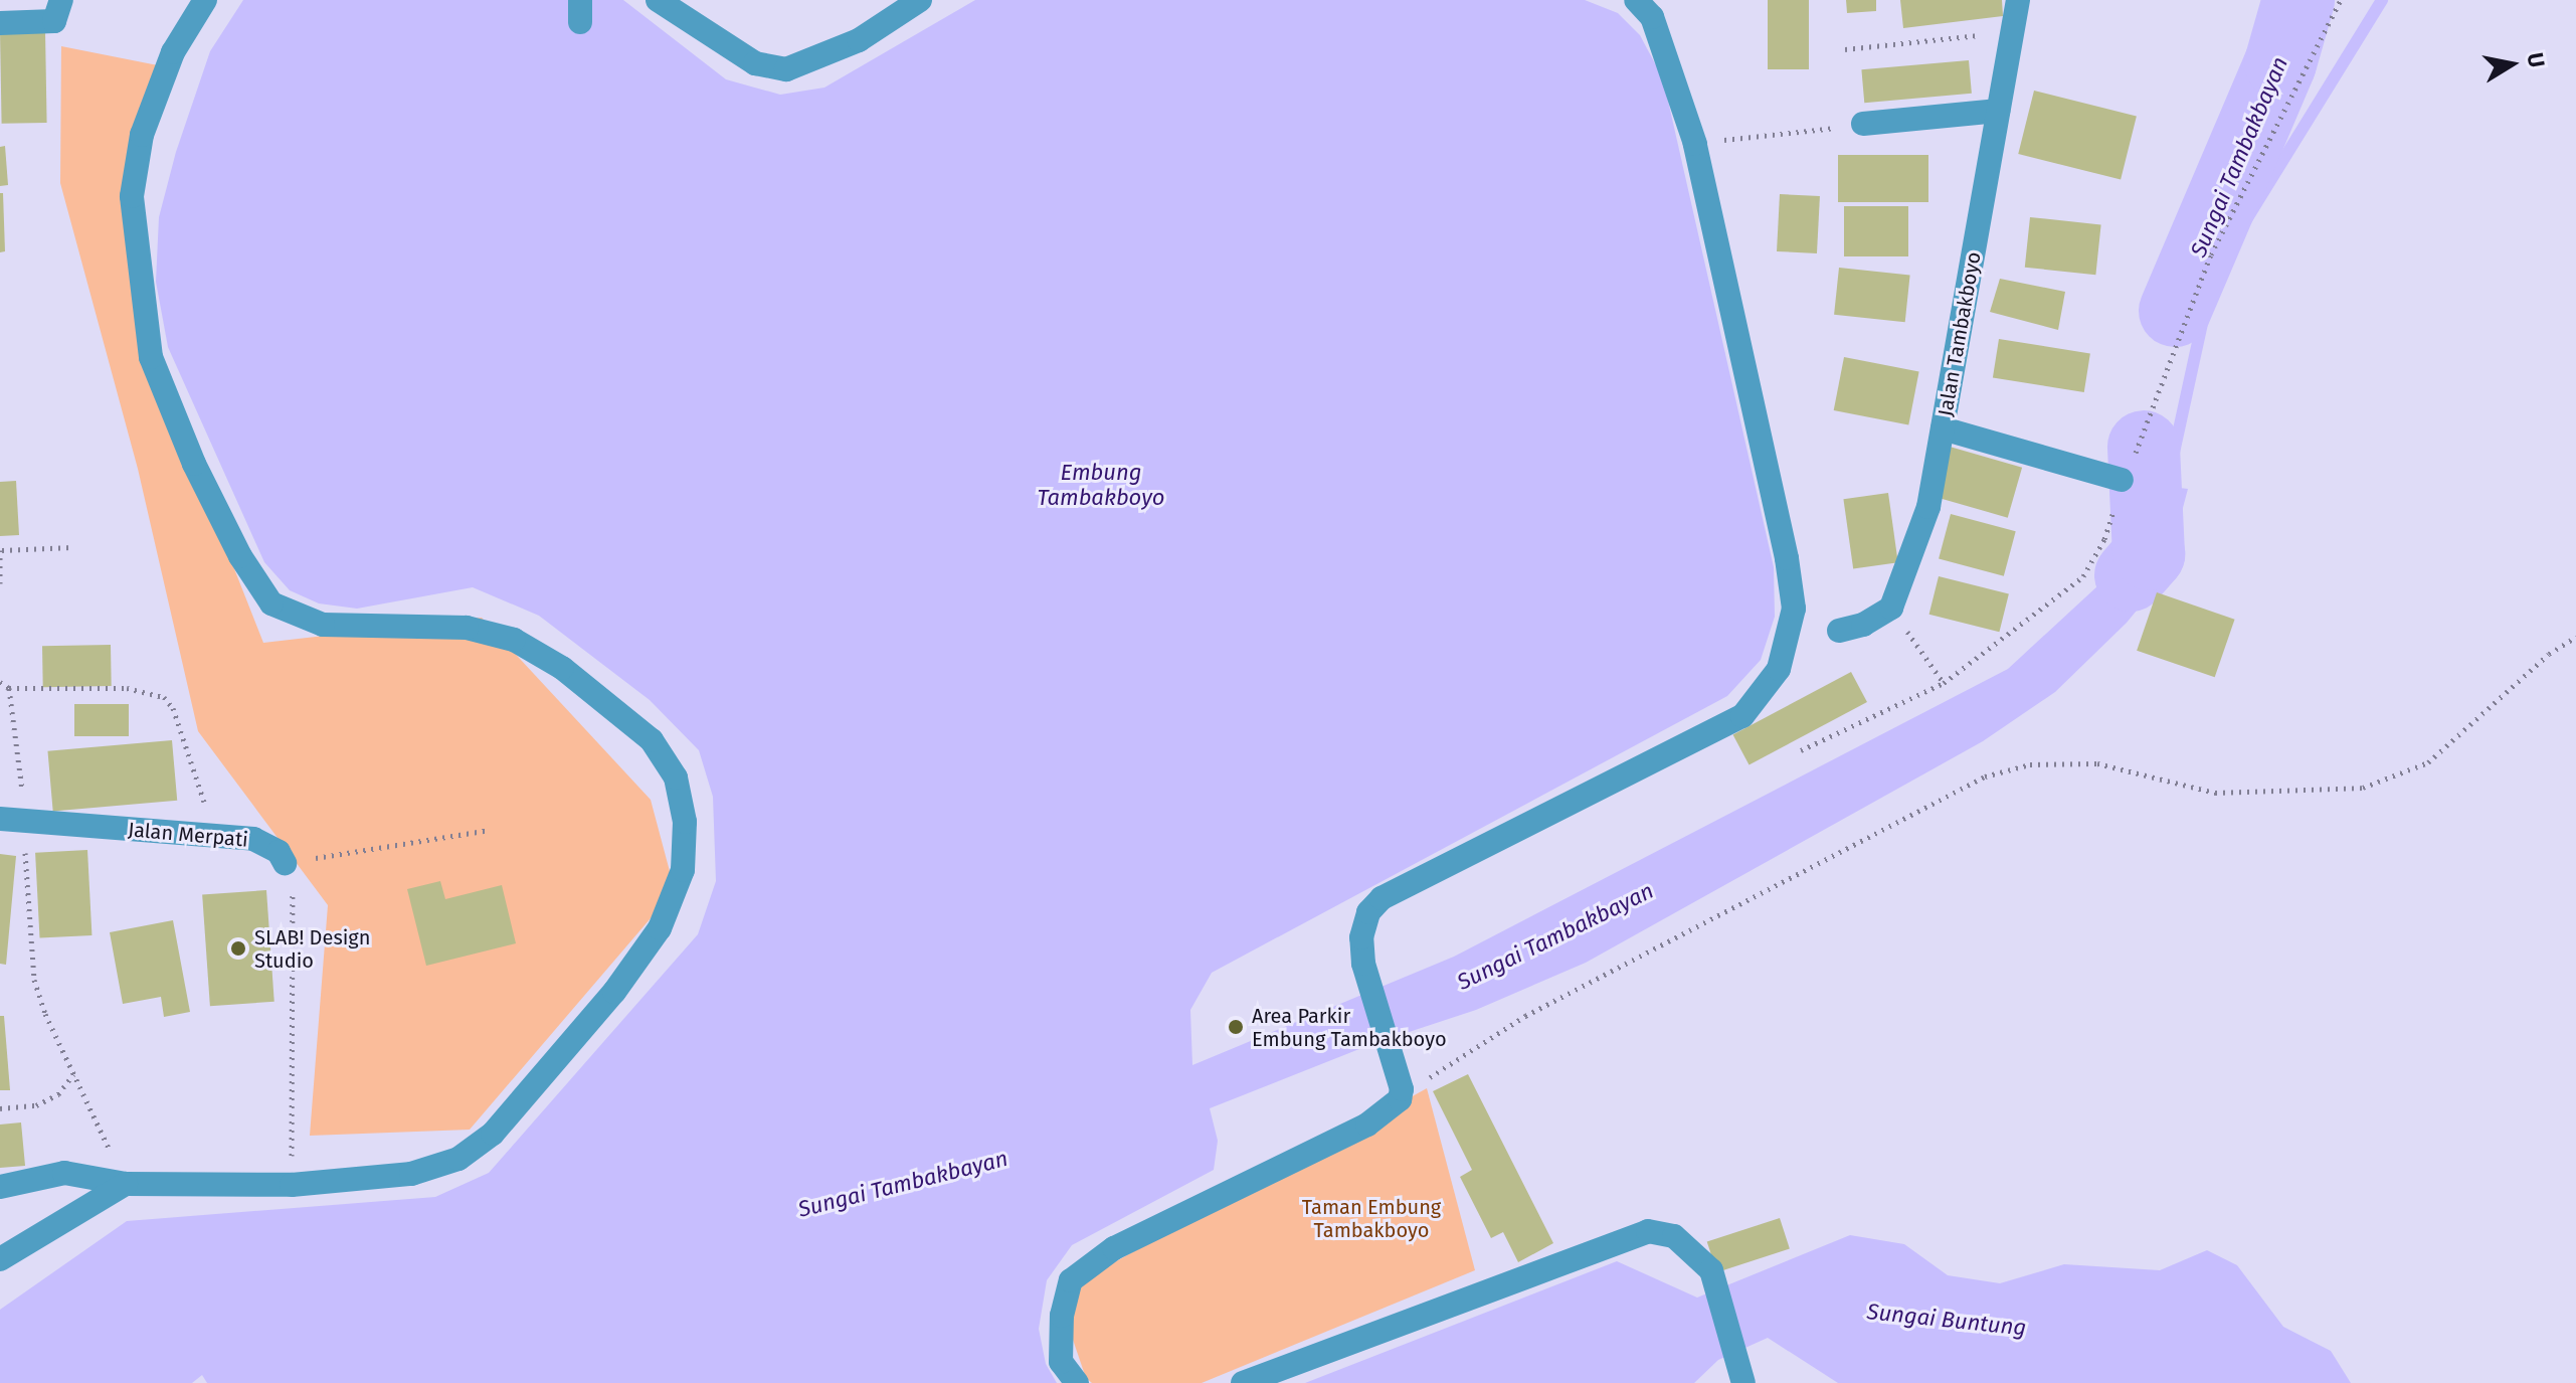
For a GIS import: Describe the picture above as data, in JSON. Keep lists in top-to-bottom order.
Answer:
{
  "streets": {
    "street": ["Jalan Tambakboyo", "Jalan Merpati"]
  },
  "water": ["Sungai Tambakbayan", "Embung Tambakboyo", "Sungai Buntung"],
  "parks": ["Taman Embung Tambakboyo"],
  "places": ["SLAB! Design Studio", "Area Parkir Embung Tambakboyo"],
  "north": "right"
}
